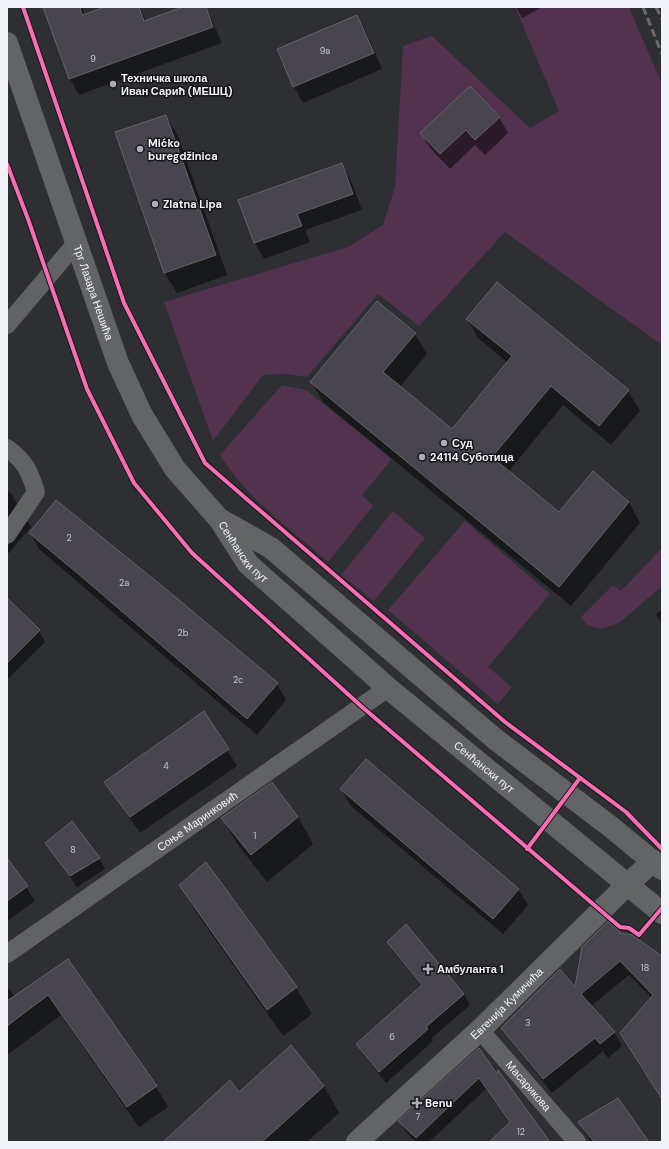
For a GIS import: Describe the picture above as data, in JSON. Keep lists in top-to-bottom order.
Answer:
{
  "streets": {
    "main road": ["Трг Лазара Нешића", "Сенћански пут", "Евгенија Кумичића"],
    "street": ["Соње Маринковић", "Масарикова"]
  },
  "crossings": [
    ["Трг Лазара Нешића", "Сенћански пут"],
    ["Сенћански пут", "Соње Маринковић"],
    ["Сенћански пут", "Евгенија Кумичића"],
    ["Евгенија Кумичића", "Масарикова"]
  ],
  "places": {
    "other": [
      "Техничка школа Иван Сарић (МЕШЦ)",
      "Mićko buregdžinica",
      "Zlatna Lipa",
      "Суд",
      "24114 Суботица"
    ],
    "health": ["Амбуланта 1", "Benu"]
  },
  "house_numbers": [
    "9a",
    "9",
    "2",
    "2a",
    "2b",
    "2c",
    "4",
    "1",
    "8",
    "18",
    "3",
    "6",
    "7",
    "12"
  ]
}
